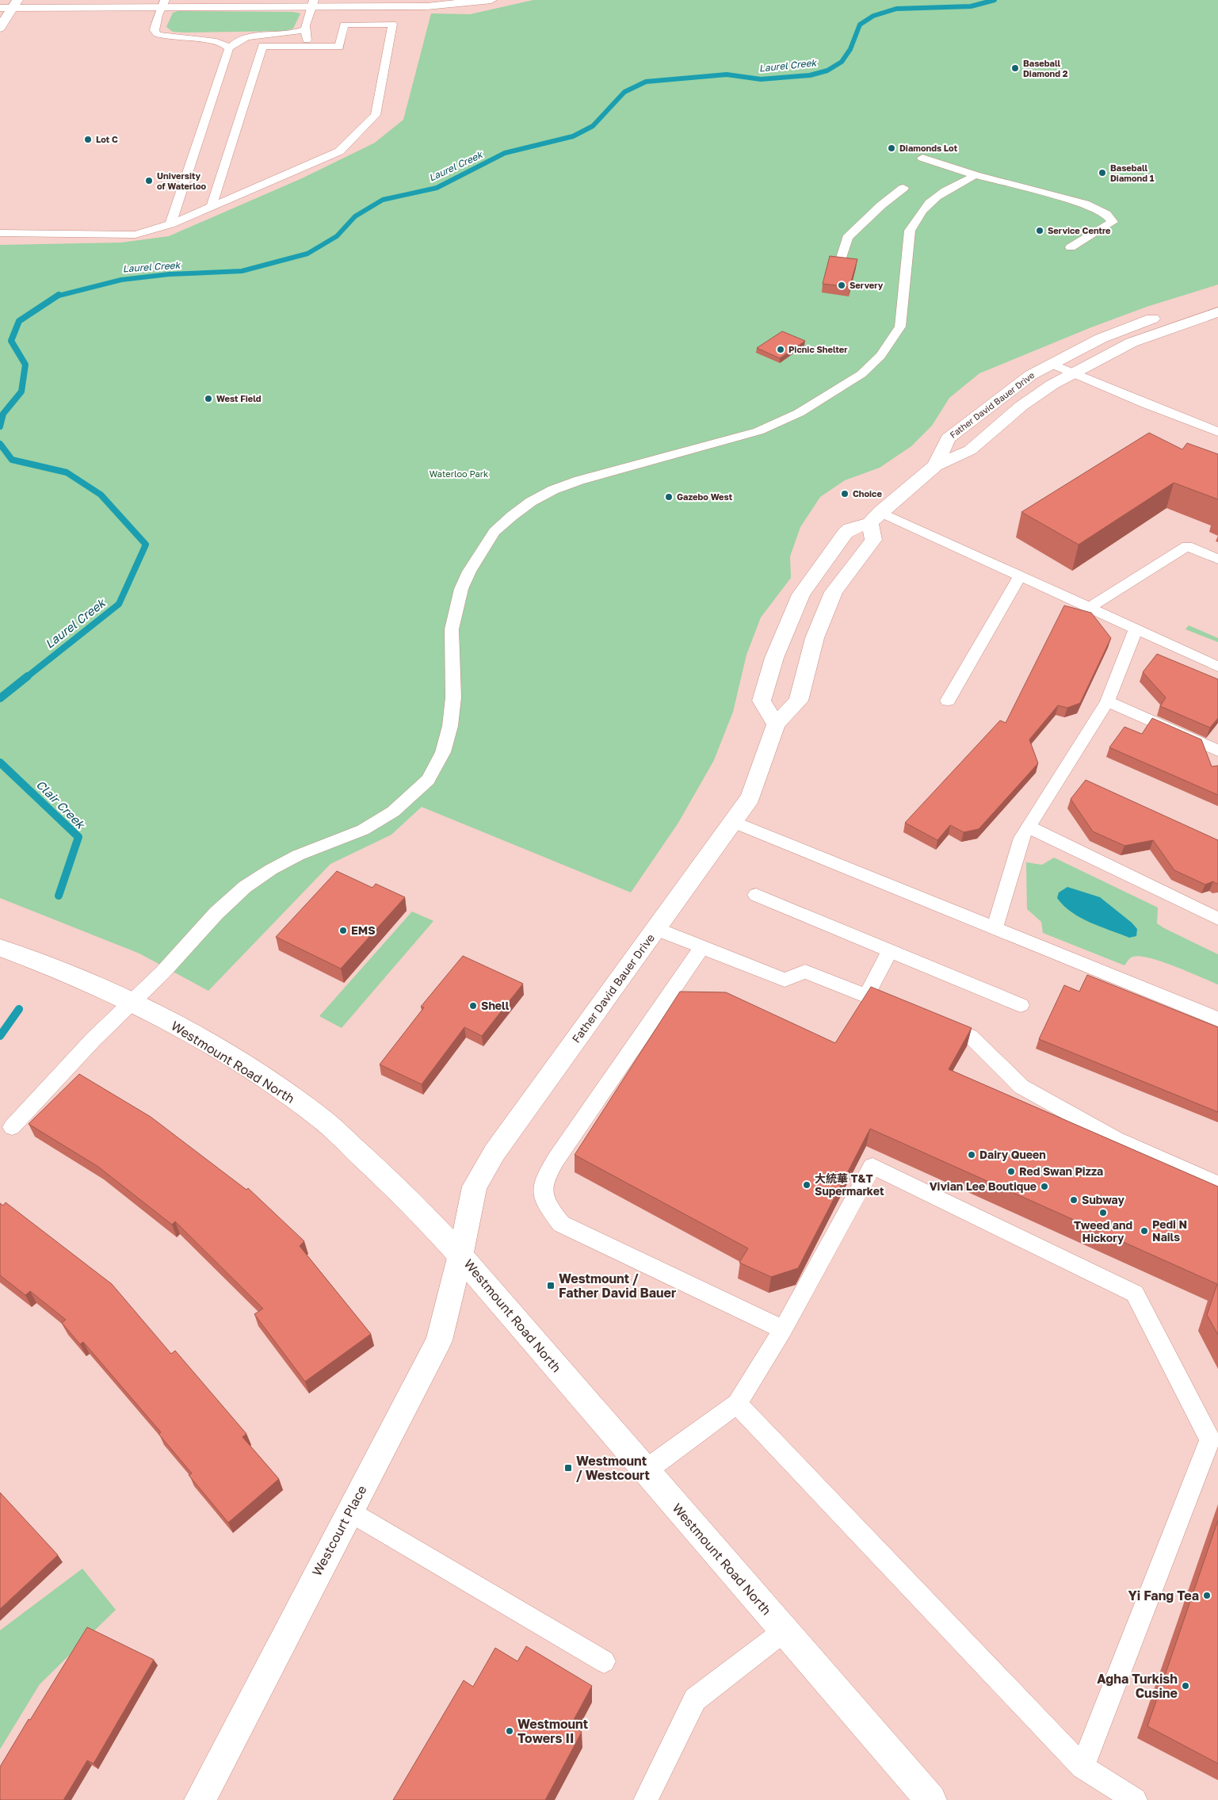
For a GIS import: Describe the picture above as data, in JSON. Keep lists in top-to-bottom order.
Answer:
{
  "streets": {
    "street": ["Father David Bauer Drive", "Westmount Road North", "Westcourt Place"]
  },
  "crossings": [
    ["Father David Bauer Drive", "Westmount Road North"],
    ["Father David Bauer Drive", "Westcourt Place"],
    ["Westmount Road North", "Westcourt Place"]
  ],
  "water": ["Laurel Creek", "Clair Creek"],
  "parks": ["Waterloo Park"],
  "places": {
    "other": [
      "Baseball Diamond 2",
      "Lot C",
      "Diamonds Lot",
      "Baseball Diamond 1",
      "University of Waterloo",
      "Service Centre",
      "Servery",
      "Picnic Shelter",
      "West Field",
      "Choice",
      "Gazebo West",
      "EMS",
      "Shell",
      "Dairy Queen",
      "Red Swan Pizza",
      "大統華 T&T Supermarket",
      "Vivian Lee Boutique",
      "Subway",
      "Tweed and Hickory",
      "Pedi N Nails",
      "Yi Fang Tea",
      "Agha Turkish Cusine",
      "Westmount Towers II"
    ],
    "transit": ["Westmount / Father David Bauer", "Westmount / Westcourt"]
  }
}
